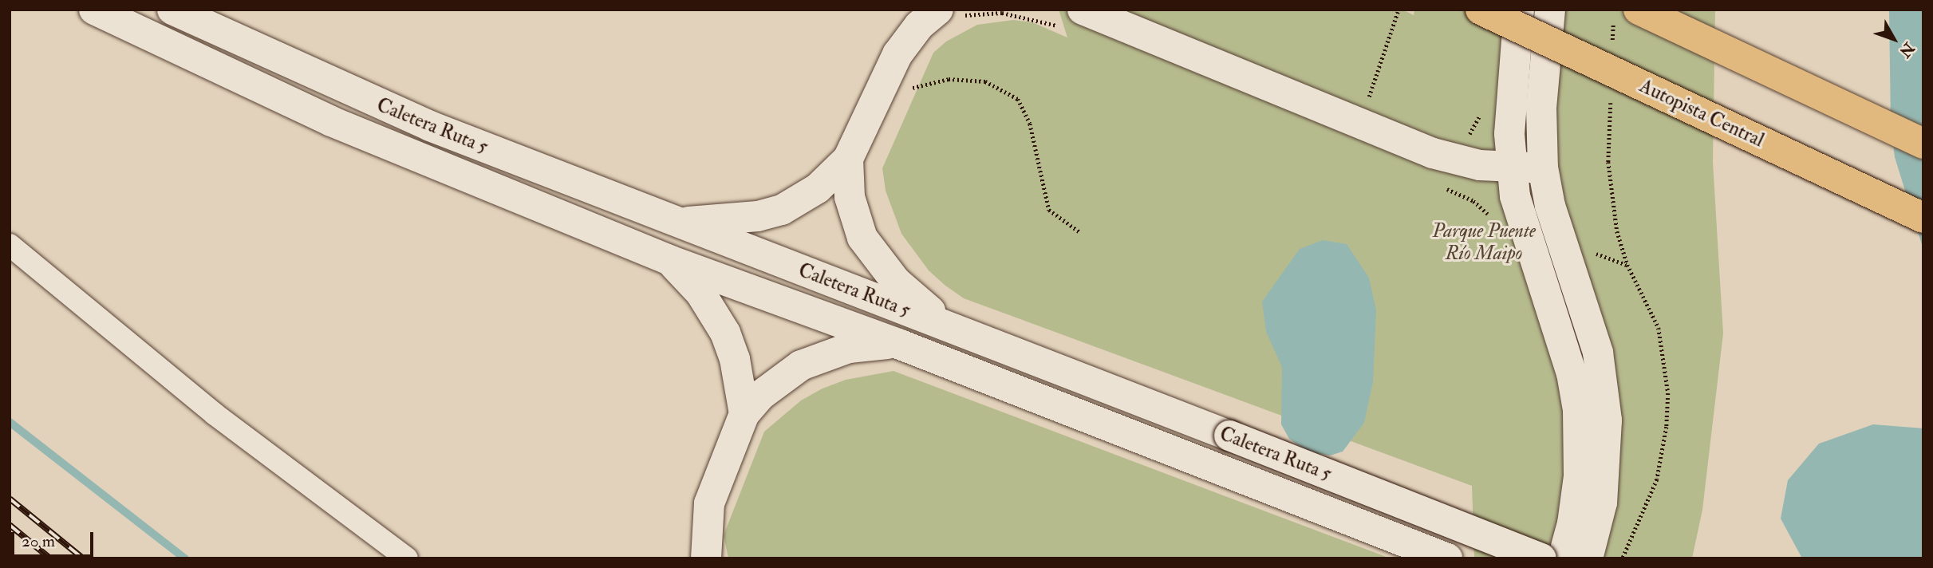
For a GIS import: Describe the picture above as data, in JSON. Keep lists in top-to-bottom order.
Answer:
{
  "streets": {
    "highway": ["Autopista Central"],
    "main road": ["Caletera Ruta 5"]
  },
  "parks": ["Parque Puente Río Maipo"],
  "scale_bar": "20 m",
  "north": "bottom right"
}
